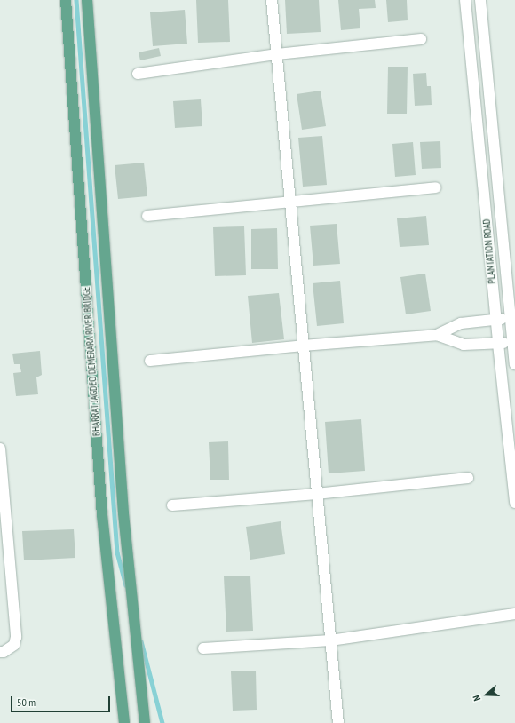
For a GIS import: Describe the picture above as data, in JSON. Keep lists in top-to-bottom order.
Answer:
{
  "streets": {
    "main road": ["BHARRAT JAGDEO DEMERARA RIVER BRIDGE"],
    "street": ["PLANTATION ROAD"]
  },
  "scale_bar": "50 m",
  "north": "left"
}
